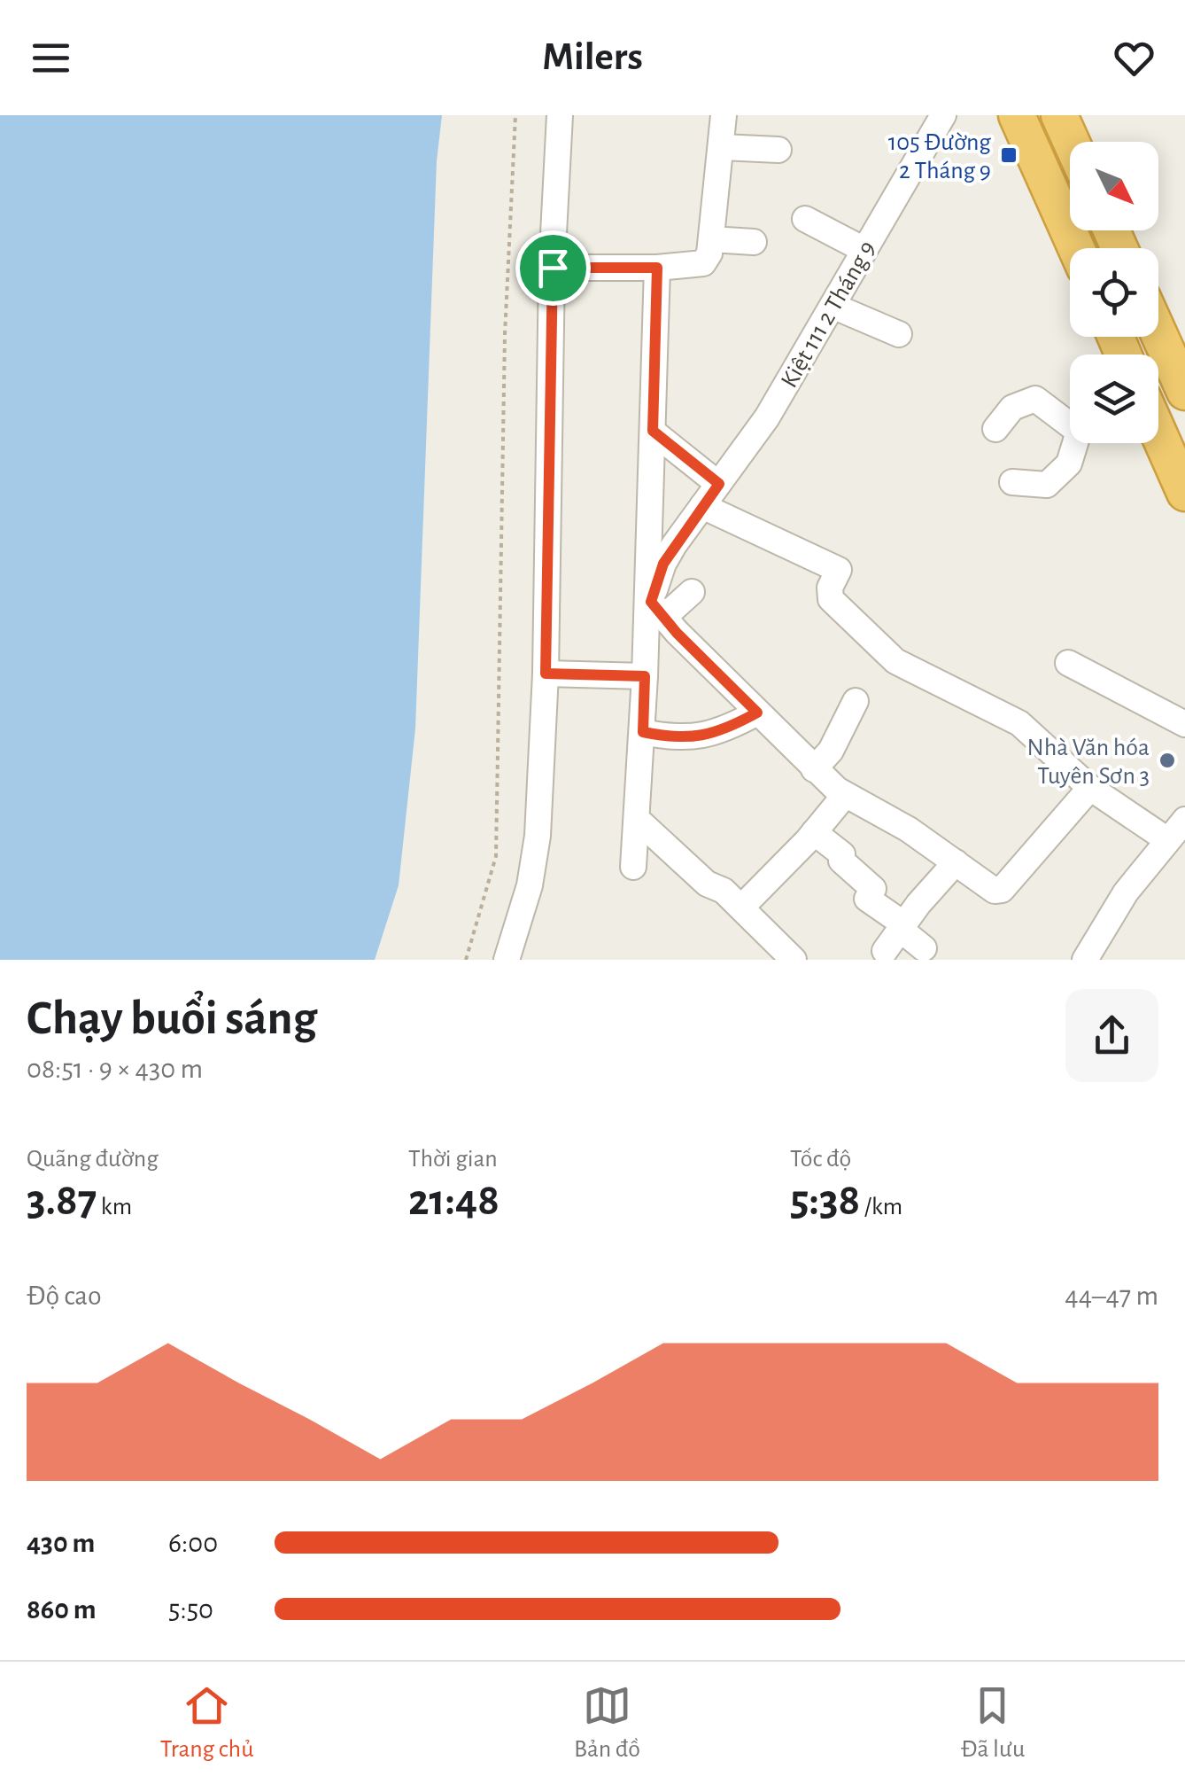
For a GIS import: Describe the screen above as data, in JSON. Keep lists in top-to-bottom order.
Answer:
{
  "streets": {
    "street": ["Kiệt 111 2 Tháng 9"]
  },
  "places": {
    "transit": ["105 Đường 2 Tháng 9"],
    "other": ["Nhà Văn hóa Tuyên Sơn 3"]
  },
  "north": "bottom right",
  "page": {
    "header": "Milers",
    "heading": ["Chạy buổi sáng", "08:51 · 9 × 430 m"],
    "stats": [
      ["Quãng đường", "3.87 km"],
      ["Thời gian", "21:48"],
      ["Tốc độ", "5:38 /km"]
    ],
    "chart": ["Độ cao", "44–47 m"],
    "list": [
      {
        "name": "430 m",
        "note": "6:00"
      },
      {
        "name": "860 m",
        "note": "5:50"
      }
    ],
    "tabs": ["Trang chủ", "Bản đồ", "Đã lưu"]
  }
}
